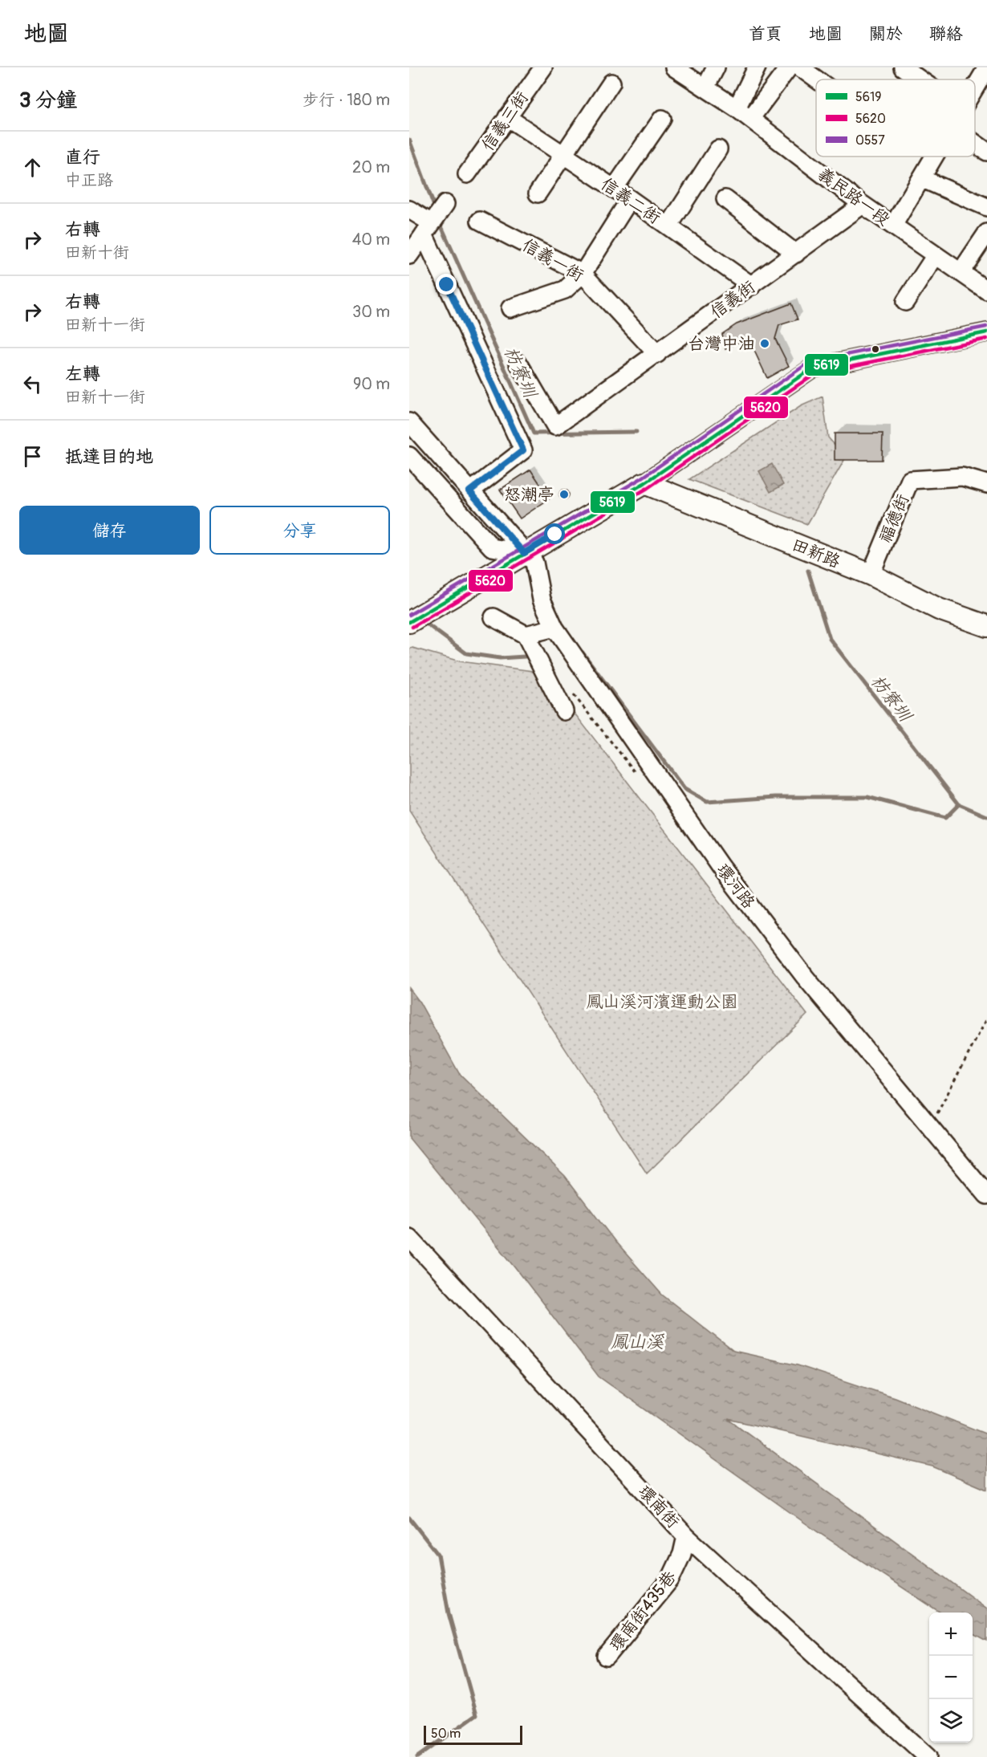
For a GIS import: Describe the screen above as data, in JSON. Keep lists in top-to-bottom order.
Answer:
{
  "streets": {
    "main road": ["田新路"],
    "street": [
      "信義三街",
      "義民路一段",
      "信義二街",
      "信義一街",
      "信義街",
      "福德街",
      "環河路",
      "環南街",
      "環南街435巷"
    ]
  },
  "crossings": [
    ["信義三街", "信義二街"],
    ["義民路一段", "信義街"],
    ["信義二街", "信義街"],
    ["信義一街", "信義街"],
    ["福德街", "田新路"],
    ["環南街", "環南街435巷"]
  ],
  "water": ["枋寮圳", "鳳山溪"],
  "parks": ["鳳山溪河濱運動公園"],
  "places": ["台灣中油", "怒潮亭"],
  "lines": ["transit line 0557", "transit line 5619", "transit line 5620"],
  "legend": ["5619", "5620", "0557"],
  "scale_bar": "50 m",
  "page": {
    "header": "地圖",
    "nav": [
      "首頁",
      "地圖",
      "關於",
      "聯絡"
    ],
    "heading": ["3 分鐘", "步行 · 180 m"],
    "list": [
      ["直行", "中正路", "20 m"],
      ["右轉", "田新十街", "40 m"],
      ["右轉", "田新十一街", "30 m"],
      ["左轉", "田新十一街", "90 m"],
      "抵達目的地"
    ],
    "buttons": ["儲存", "分享"],
    "map_buttons": ["+", "−"],
    "scale": "50 m"
  }
}
